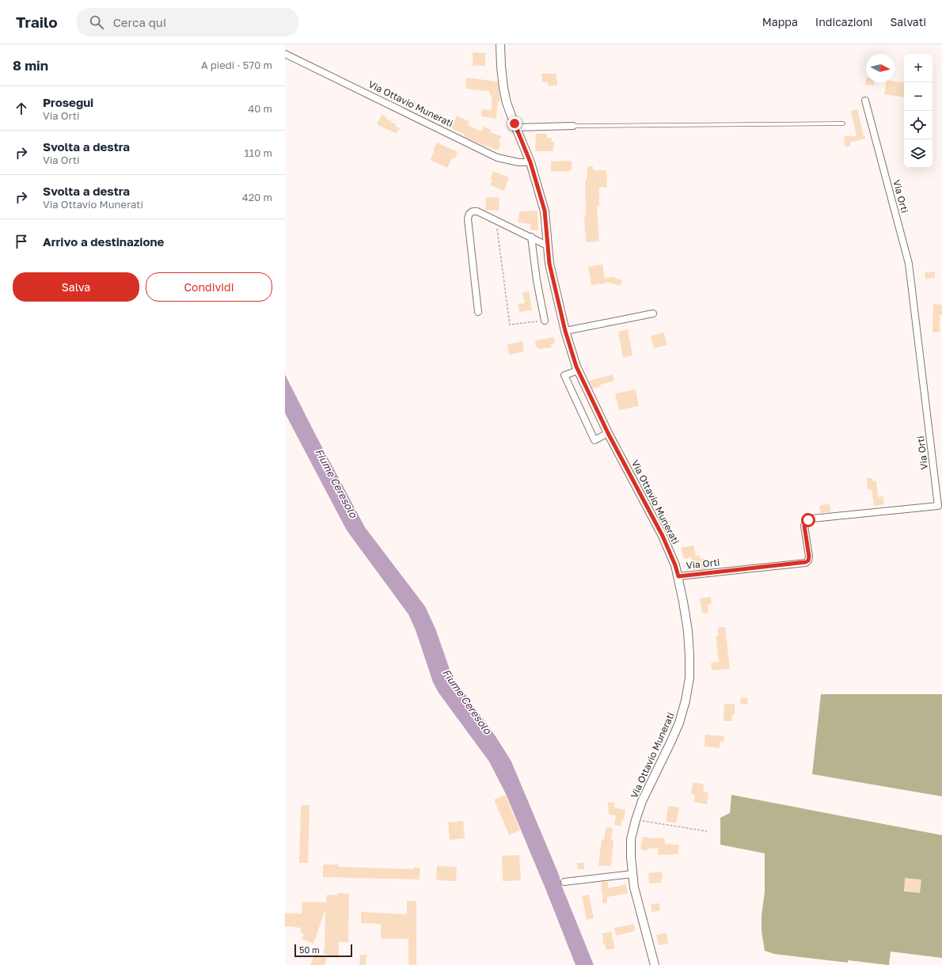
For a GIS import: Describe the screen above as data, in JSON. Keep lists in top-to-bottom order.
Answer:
{
  "streets": {
    "street": ["Via Ottavio Munerati", "Via Orti"]
  },
  "crossings": [
    ["Via Ottavio Munerati", "Via Orti"]
  ],
  "water": ["Fiume Ceresolo"],
  "scale_bar": "50 m",
  "north": "right",
  "page": {
    "header": "Trailo",
    "search": "Cerca qui",
    "nav": ["Mappa", "Indicazioni", "Salvati"],
    "heading": ["8 min", "A piedi · 570 m"],
    "map_buttons": ["+", "−"],
    "list": [
      ["Prosegui", "Via Orti", "40 m"],
      ["Svolta a destra", "Via Orti", "110 m"],
      ["Svolta a destra", "Via Ottavio Munerati", "420 m"],
      "Arrivo a destinazione"
    ],
    "buttons": ["Salva", "Condividi"],
    "scale": "50 m"
  }
}
